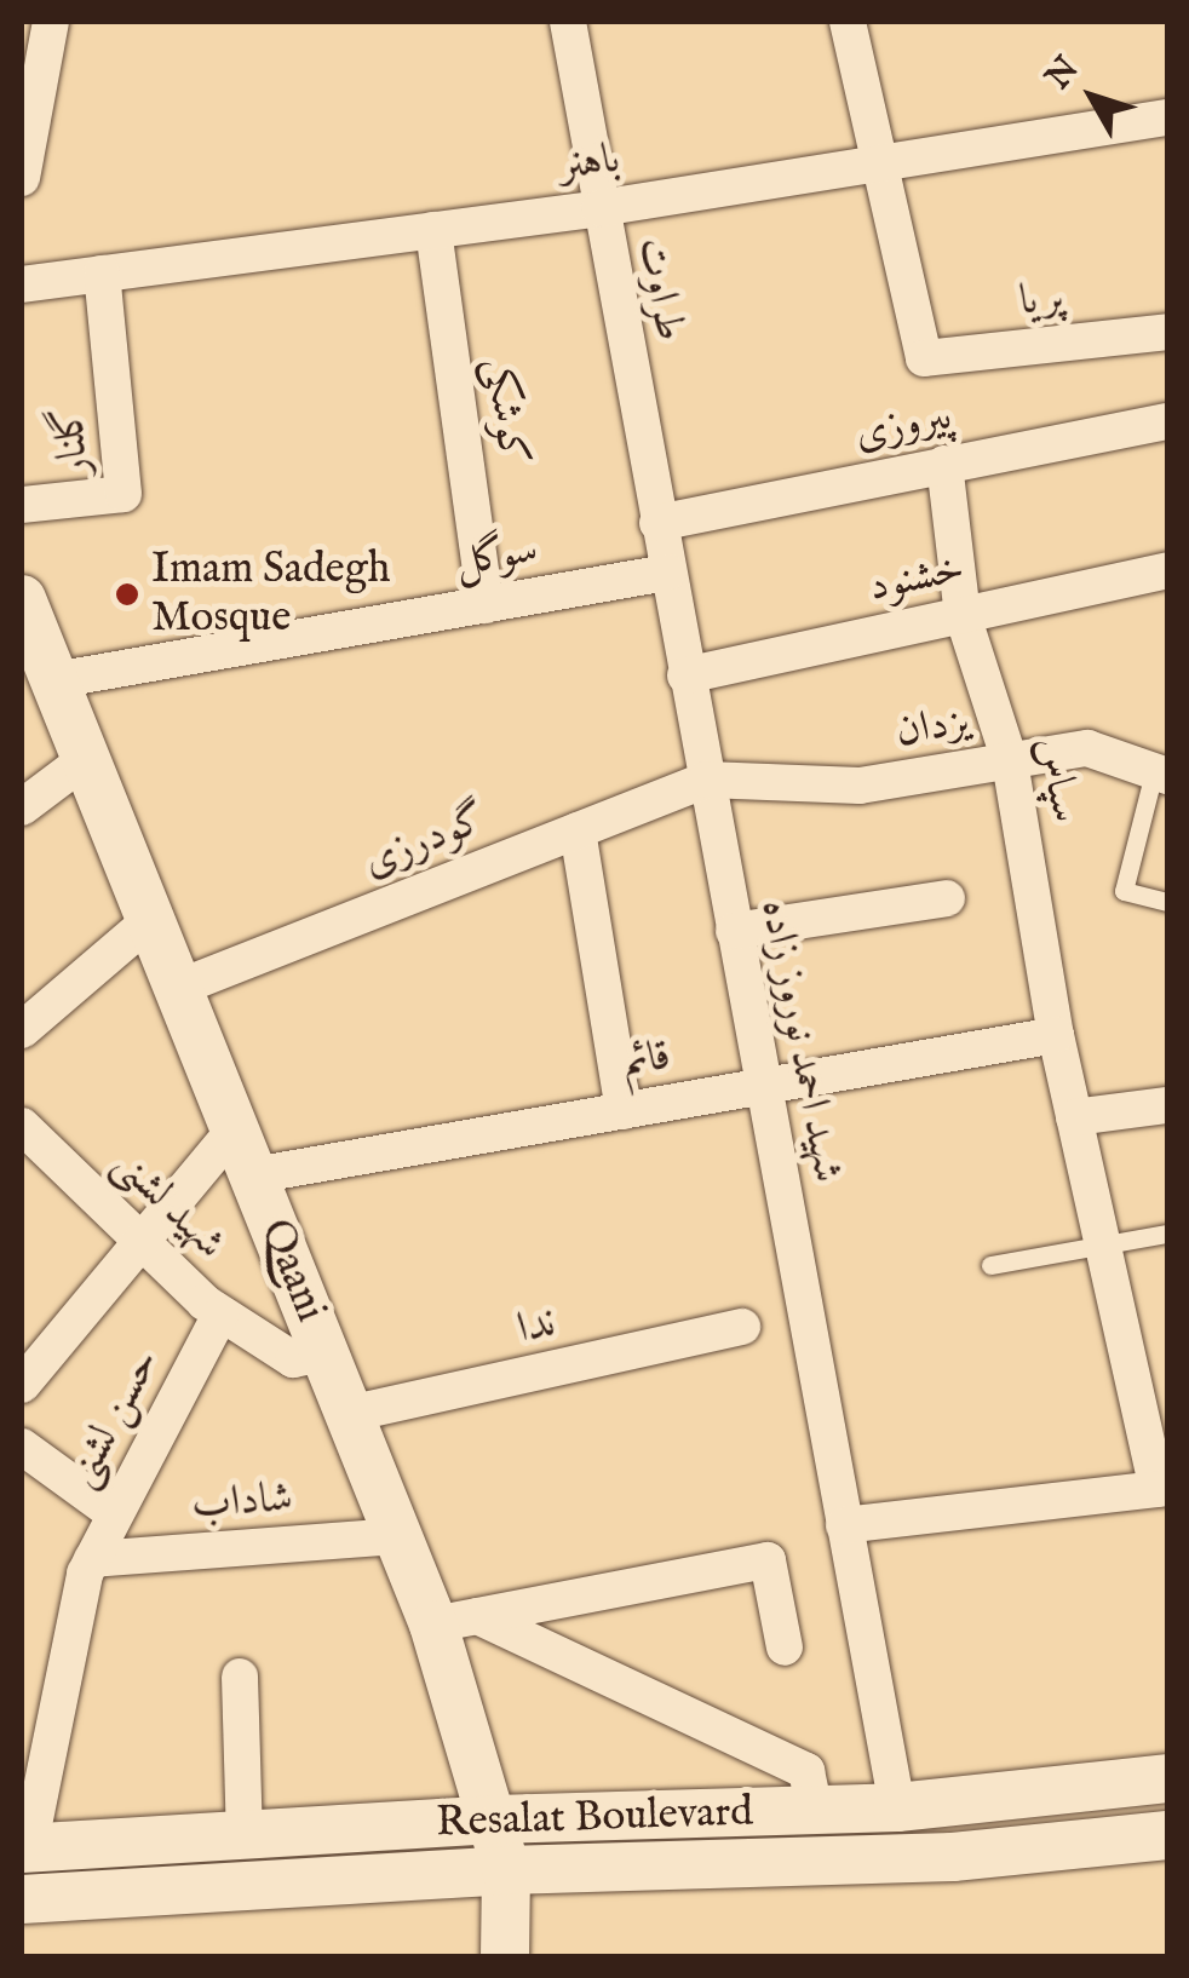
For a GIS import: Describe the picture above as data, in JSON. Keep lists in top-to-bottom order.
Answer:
{
  "streets": {
    "main road": ["Qaani", "Resalat Boulevard"],
    "street": [
      "باهنر",
      "طراوت",
      "پریا",
      "کوشکی",
      "پیروزی",
      "گلنار",
      "سوگل",
      "خشنود",
      "یزدان",
      "سپاس",
      "گودرزی",
      "شهید احمد نوروز زاده",
      "قائم",
      "شهید لشنی",
      "ندا",
      "حسن لشنی",
      "شاداب"
    ]
  },
  "crossings": [
    ["باهنر", "طراوت"],
    ["باهنر", "پریا"],
    ["باهنر", "کوشکی"],
    ["باهنر", "گلنار"],
    ["طراوت", "پیروزی"],
    ["طراوت", "سوگل"],
    ["طراوت", "شهید احمد نوروز زاده"],
    ["کوشکی", "سوگل"],
    ["پیروزی", "سپاس"],
    ["سوگل", "شهید احمد نوروز زاده"],
    ["سوگل", "Qaani"],
    ["خشنود", "سپاس"],
    ["خشنود", "شهید احمد نوروز زاده"],
    ["یزدان", "سپاس"],
    ["یزدان", "گودرزی"],
    ["یزدان", "شهید احمد نوروز زاده"],
    ["سپاس", "قائم"],
    ["گودرزی", "شهید احمد نوروز زاده"],
    ["گودرزی", "Qaani"],
    ["شهید احمد نوروز زاده", "قائم"],
    ["شهید احمد نوروز زاده", "Resalat Boulevard"],
    ["قائم", "Qaani"],
    ["شهید لشنی", "Qaani"],
    ["شهید لشنی", "حسن لشنی"],
    ["Qaani", "ندا"],
    ["Qaani", "شاداب"],
    ["Qaani", "Resalat Boulevard"],
    ["حسن لشنی", "شاداب"],
    ["حسن لشنی", "Resalat Boulevard"]
  ],
  "places": ["Imam Sadegh Mosque"],
  "north": "top left"
}
